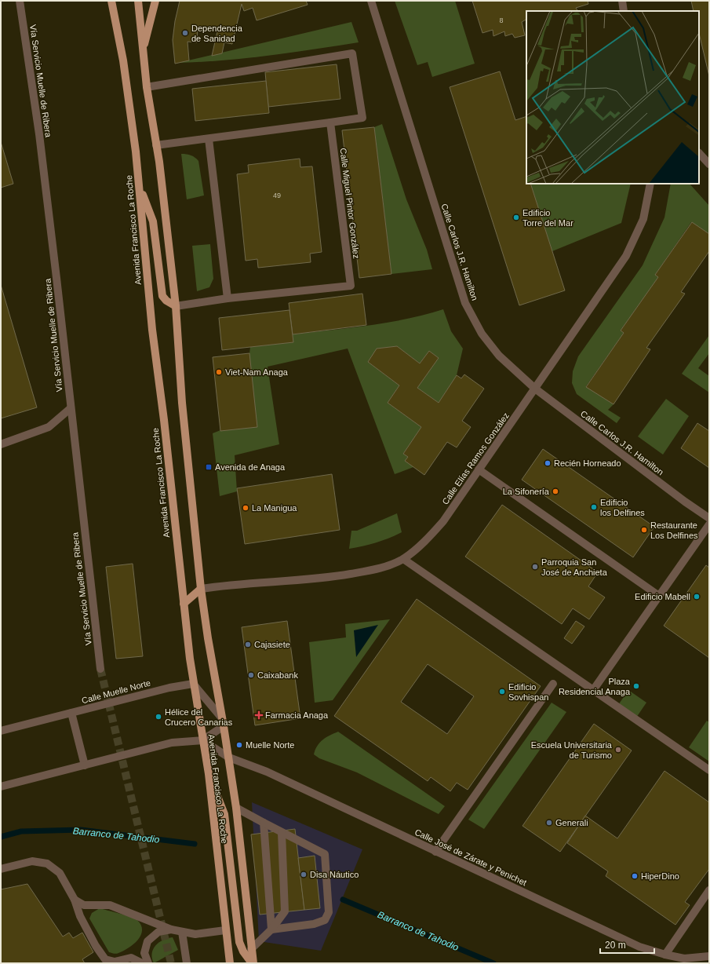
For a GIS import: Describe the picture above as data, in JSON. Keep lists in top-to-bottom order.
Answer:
{
  "streets": {
    "main road": ["Avenida Francisco La Roche"],
    "street": [
      "Vía Servicio Muelle de Ribera",
      "Calle Miguel Pintor González",
      "Calle Carlos J.R. Hamilton",
      "Calle Elías Ramos González",
      "Calle Muelle Norte",
      "Calle José de Zárate y Penichet"
    ]
  },
  "crossings": [
    ["Calle Miguel Pintor González", "Avenida Francisco La Roche"],
    ["Avenida Francisco La Roche", "Calle Elías Ramos González"],
    ["Avenida Francisco La Roche", "Calle Muelle Norte"],
    ["Avenida Francisco La Roche", "Calle José de Zárate y Penichet"],
    ["Calle Carlos J.R. Hamilton", "Calle Elías Ramos González"]
  ],
  "water": ["Barranco de Tahodio"],
  "places": {
    "other": [
      "Dependencia de Sanidad",
      "Edificio Torre del Mar",
      "Viet-Nam Anaga",
      "Recién Horneado",
      "La Sifonería",
      "Edificio los Delfines",
      "La Manigua",
      "Restaurante Los Delfines",
      "Parroquia San José de Anchieta",
      "Edificio Mabell",
      "Cajasiete",
      "Caixabank",
      "Plaza Residencial Anaga",
      "Edificio Sovhispan",
      "Hélice del Crucero Canarias",
      "Muelle Norte",
      "Escuela Universitaria de Turismo",
      "Generali",
      "Disa Náutico",
      "HiperDino"
    ],
    "transit": ["Avenida de Anaga"],
    "health": ["Farmacia Anaga"]
  },
  "house_numbers": ["8", "49"],
  "scale_bar": "20 m"
}
